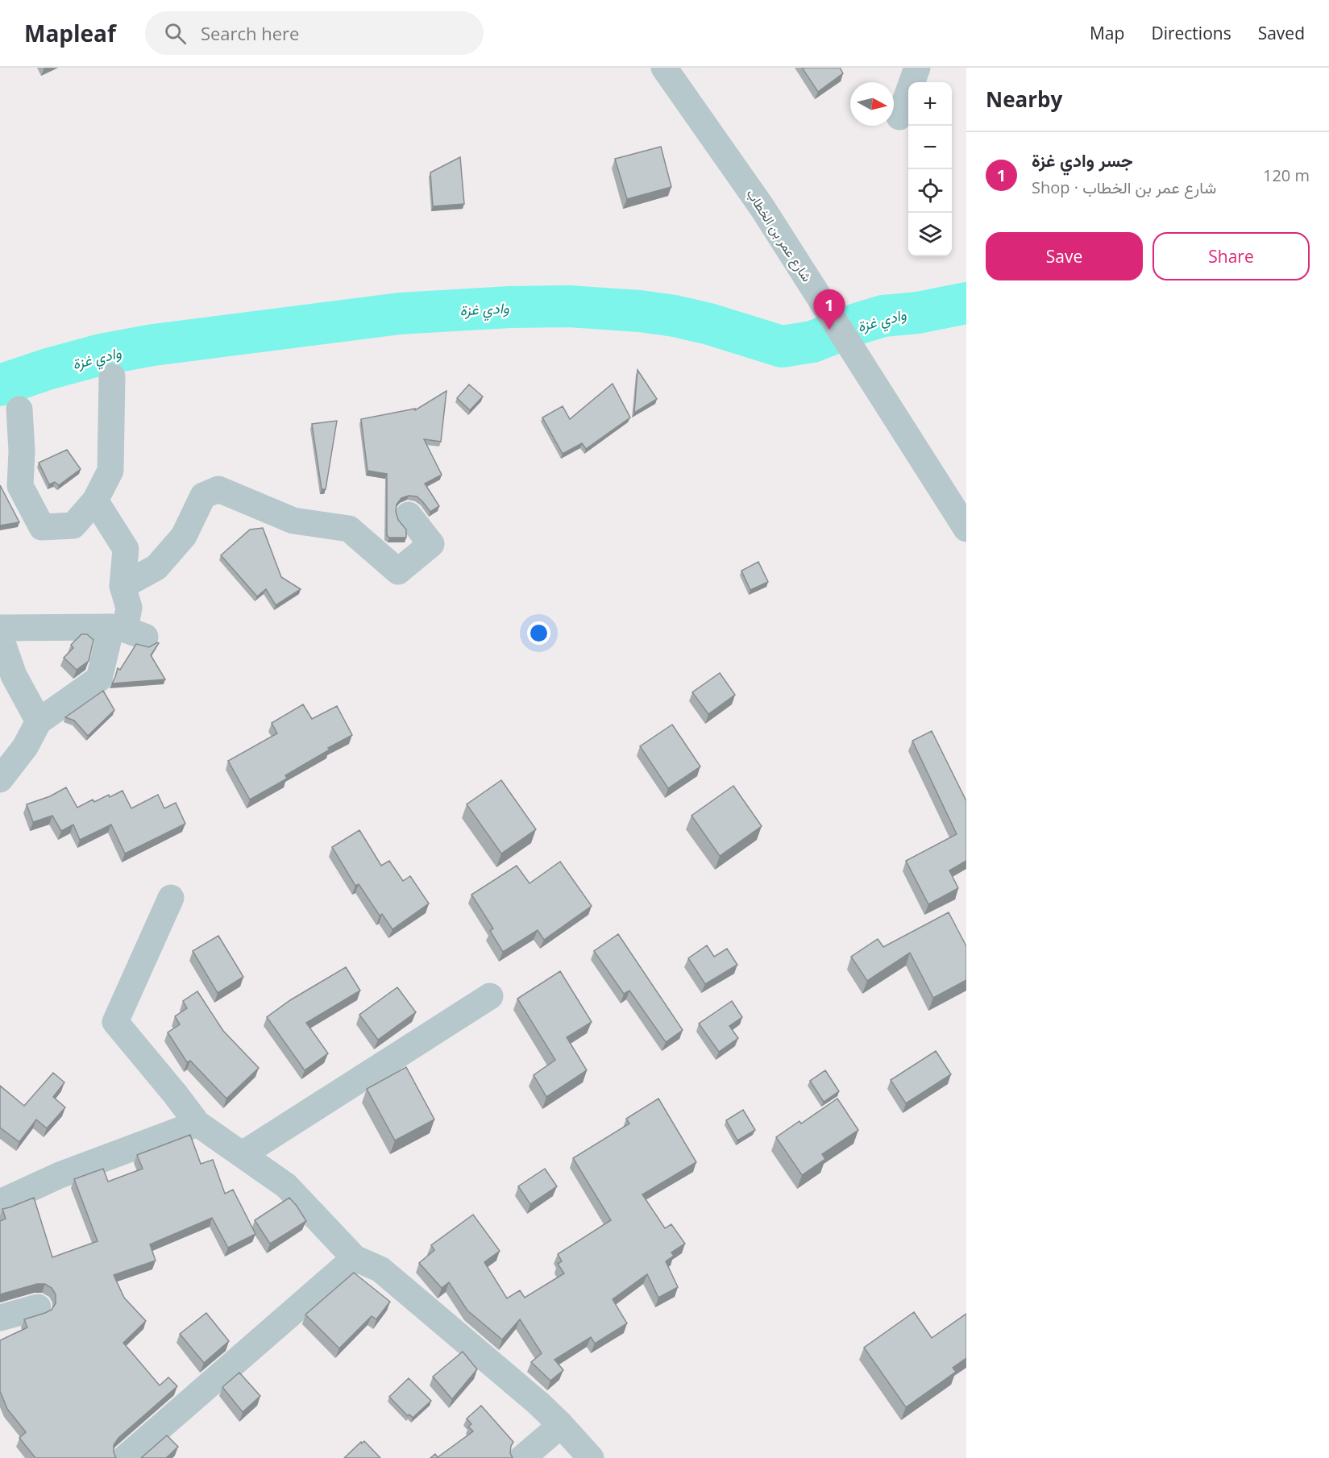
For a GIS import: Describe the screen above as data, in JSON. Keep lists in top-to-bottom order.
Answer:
{
  "streets": {
    "street": ["شارع عمر بن الخطاب"]
  },
  "water": ["وادي غزة"],
  "north": "right",
  "page": {
    "header": "Mapleaf",
    "search": "Search here",
    "nav": ["Map", "Directions", "Saved"],
    "heading": "Nearby",
    "map_buttons": ["+", "−"],
    "list": [
      {
        "mark": "1",
        "name": "جسر وادي غزة",
        "note": "Shop · شارع عمر بن الخطاب",
        "value": "120 m"
      }
    ],
    "buttons": ["Save", "Share"],
    "pins": "1"
  }
}
